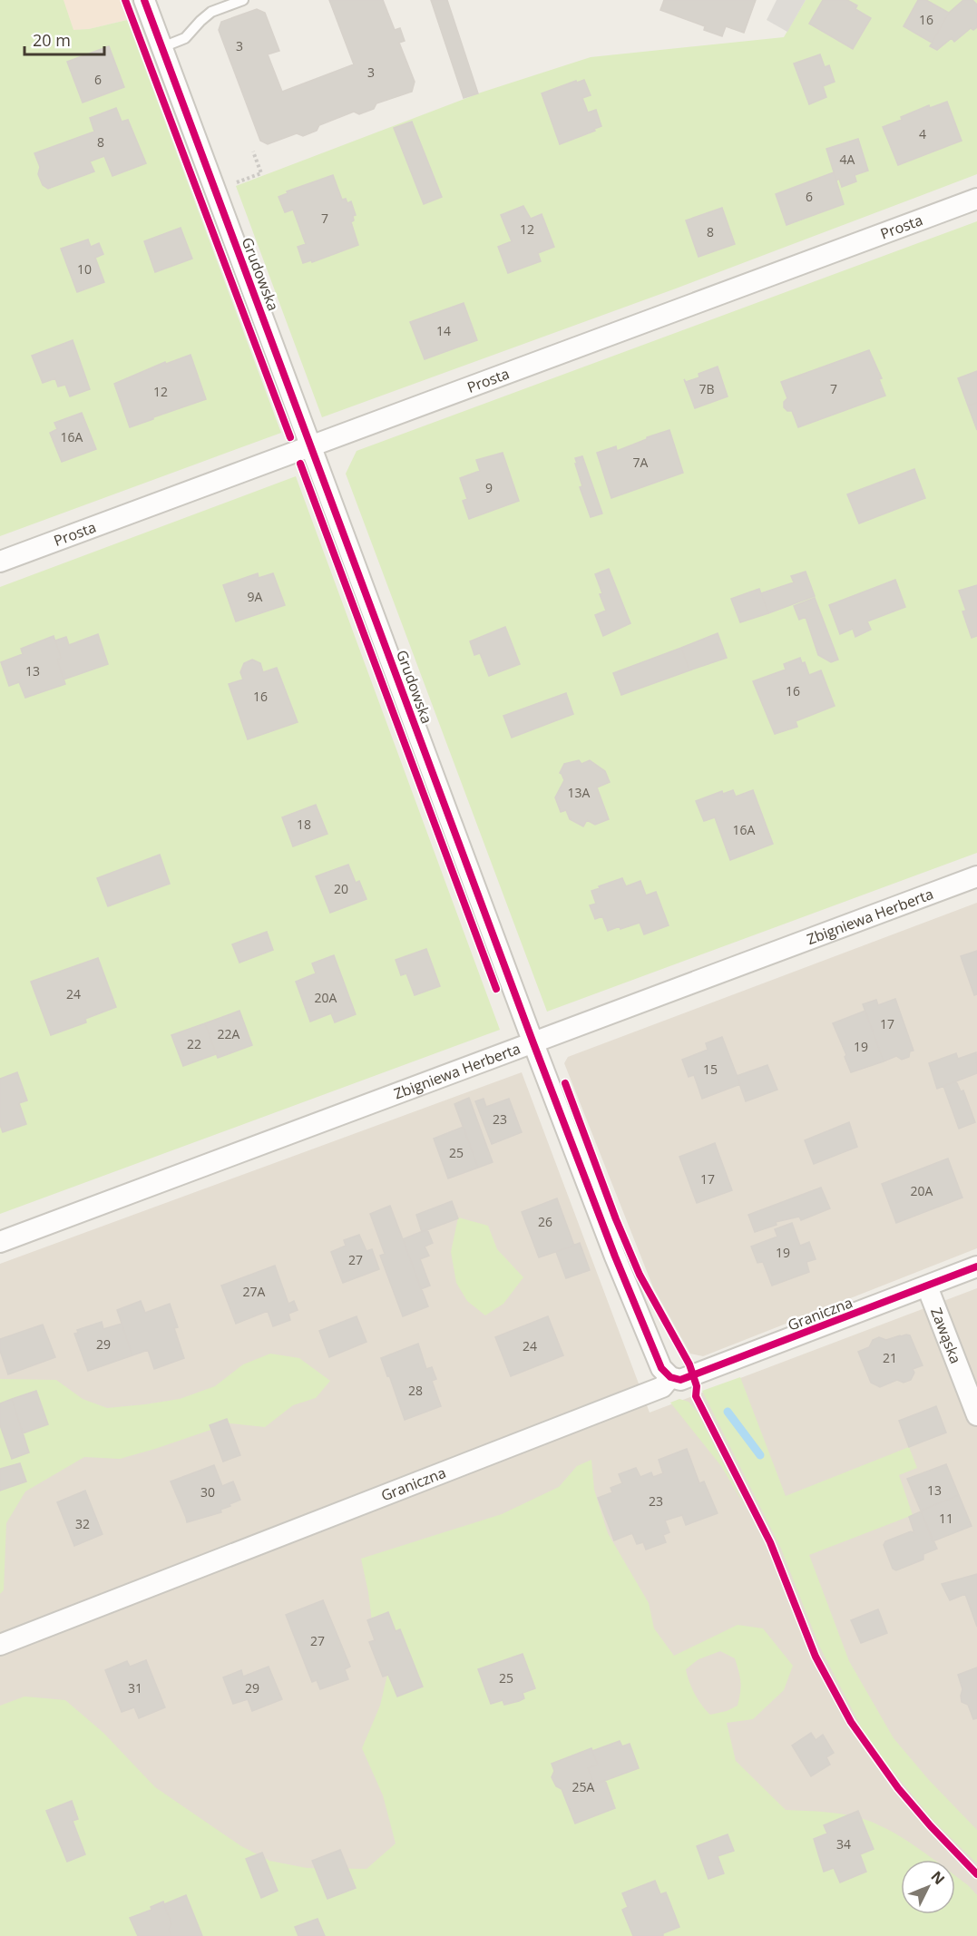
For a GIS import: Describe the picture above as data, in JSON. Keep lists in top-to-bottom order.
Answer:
{
  "streets": {
    "street": [
      "Prosta",
      "Grudowska",
      "Zbigniewa Herberta",
      "Graniczna",
      "Zawąska"
    ]
  },
  "crossings": [
    ["Prosta", "Grudowska"],
    ["Grudowska", "Zbigniewa Herberta"],
    ["Grudowska", "Graniczna"],
    ["Graniczna", "Zawąska"]
  ],
  "house_numbers": [
    "16",
    "3",
    "3",
    "6",
    "4",
    "8",
    "4A",
    "6",
    "7",
    "12",
    "8",
    "10",
    "14",
    "7B",
    "7",
    "12",
    "16A",
    "7A",
    "9",
    "9A",
    "13",
    "16",
    "16",
    "13A",
    "18",
    "16A",
    "20",
    "24",
    "20A",
    "17",
    "22A",
    "22",
    "19",
    "15",
    "23",
    "25",
    "17",
    "20A",
    "26",
    "19",
    "27",
    "27A",
    "29",
    "24",
    "21",
    "28",
    "13",
    "30",
    "23",
    "11",
    "32",
    "27",
    "25",
    "31",
    "29",
    "25A",
    "34"
  ],
  "scale_bar": "20 m",
  "north": "top right"
}
